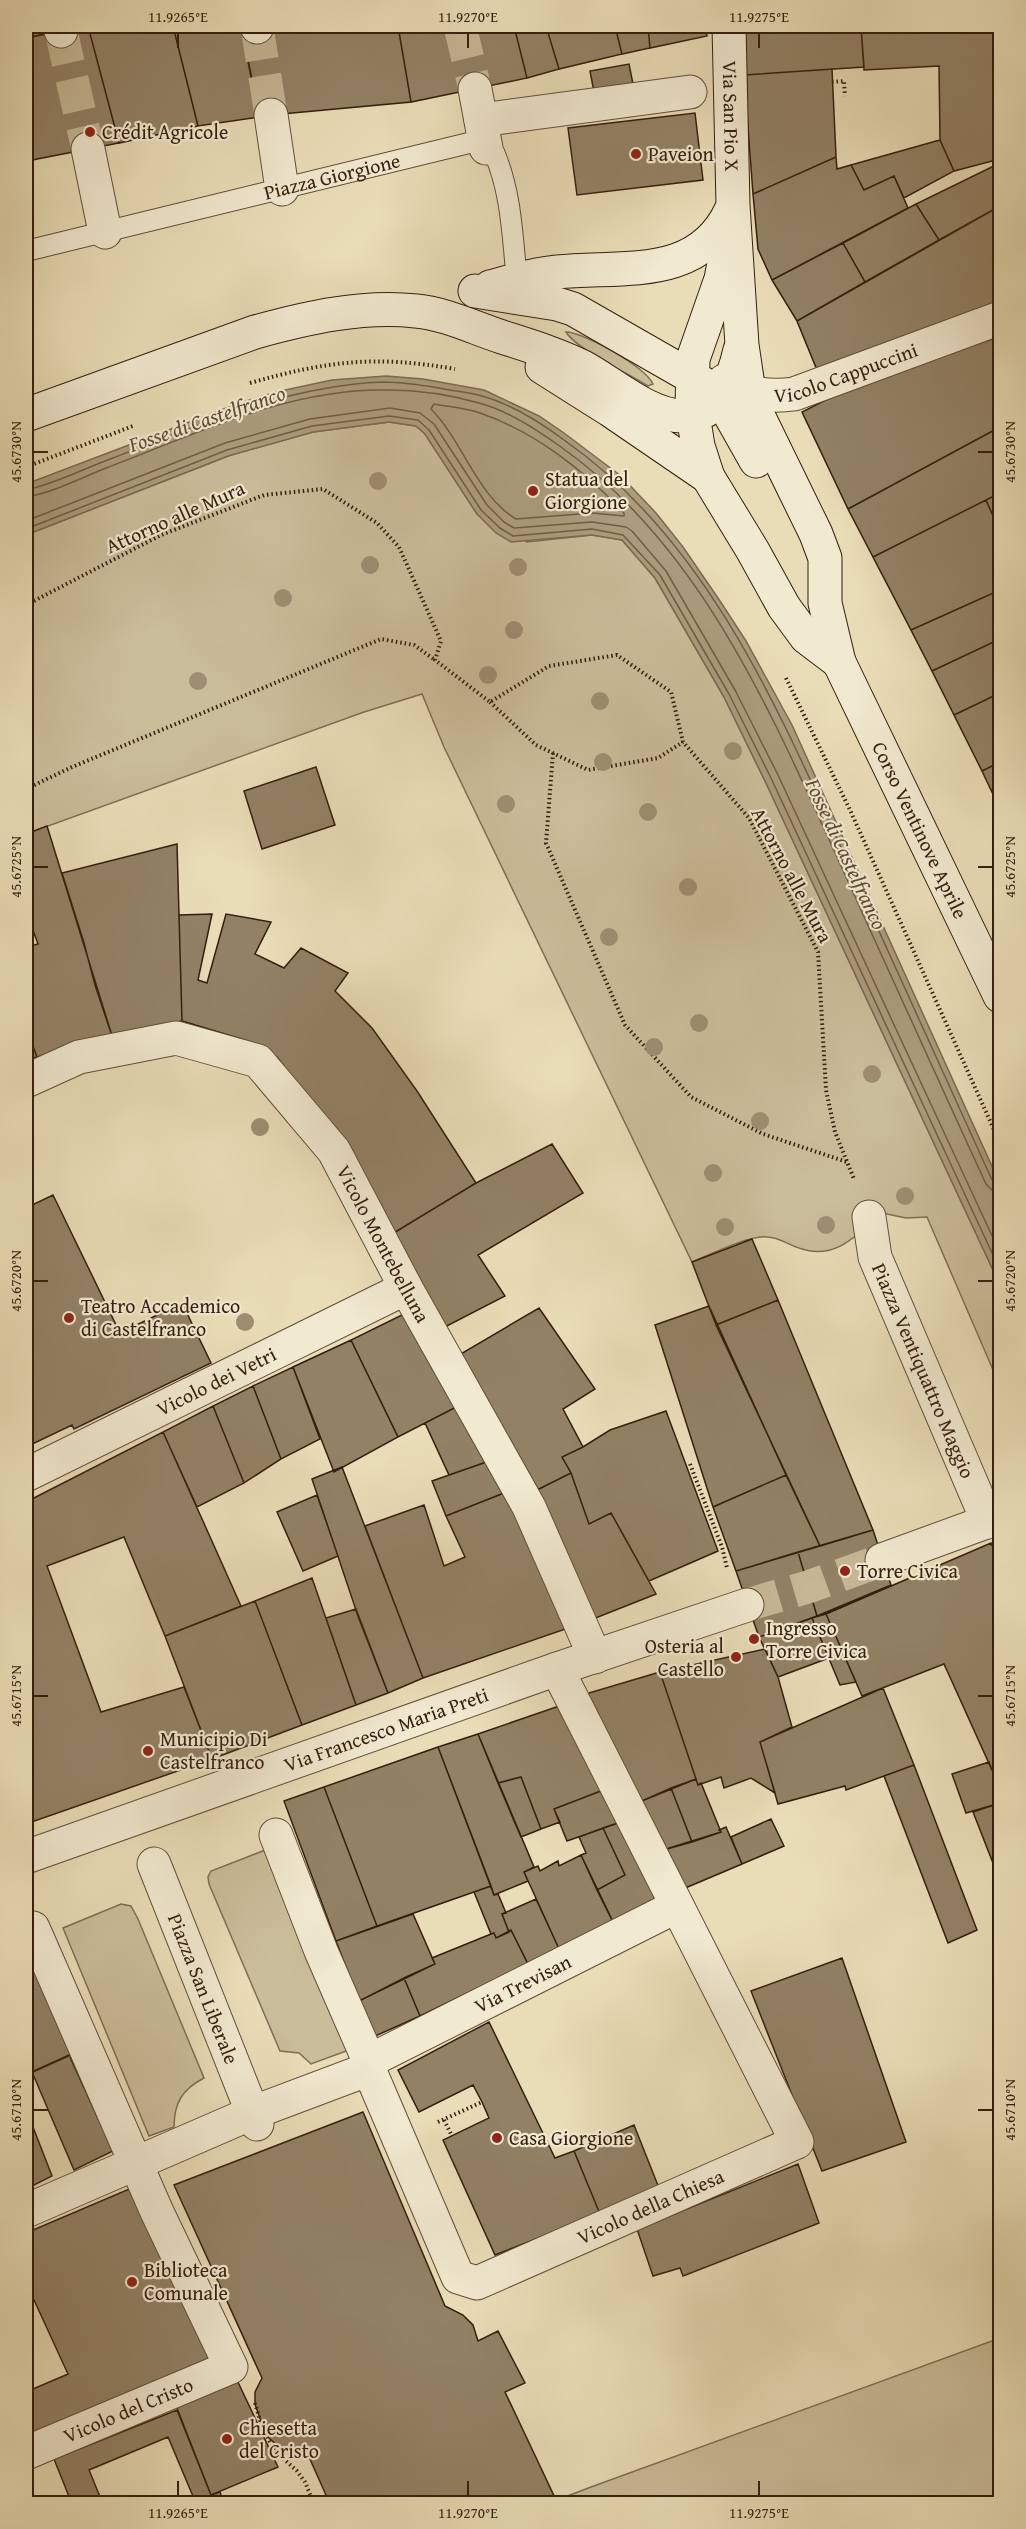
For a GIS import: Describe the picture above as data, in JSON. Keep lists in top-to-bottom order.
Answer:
{
  "streets": {
    "street": [
      "Via San Pio X",
      "Vicolo Cappuccini",
      "Corso Ventinove Aprile",
      "Vicolo Montebelluna",
      "Piazza Ventiquattro Maggio",
      "Vicolo dei Vetri",
      "Via Francesco Maria Preti",
      "Via Trevisan",
      "Piazza San Liberale",
      "Vicolo della Chiesa",
      "Vicolo del Cristo"
    ],
    "lane": ["Piazza Giorgione"],
    "path": ["Attorno alle Mura"]
  },
  "crossings": [
    ["Attorno alle Mura", "Piazza Ventiquattro Maggio"],
    ["Vicolo Montebelluna", "Vicolo dei Vetri"],
    ["Vicolo Montebelluna", "Via Francesco Maria Preti"],
    ["Via Francesco Maria Preti", "Vicolo della Chiesa"],
    ["Via Trevisan", "Vicolo della Chiesa"]
  ],
  "water": ["Fosse di Castelfranco"],
  "places": [
    "Crédit Agricole",
    "Paveion",
    "Statua del Giorgione",
    "Teatro Accademico di Castelfranco",
    "Torre Civica",
    "Ingresso Torre Civica",
    "Osteria al Castello",
    "Municipio Di Castelfranco",
    "Casa Giorgione",
    "Biblioteca Comunale",
    "Chiesetta del Cristo"
  ],
  "coordinates": [
    "11.9265°E",
    "11.9270°E",
    "11.9275°E",
    "45.6730°N",
    "45.6725°N",
    "45.6720°N",
    "45.6715°N",
    "45.6710°N"
  ]
}
